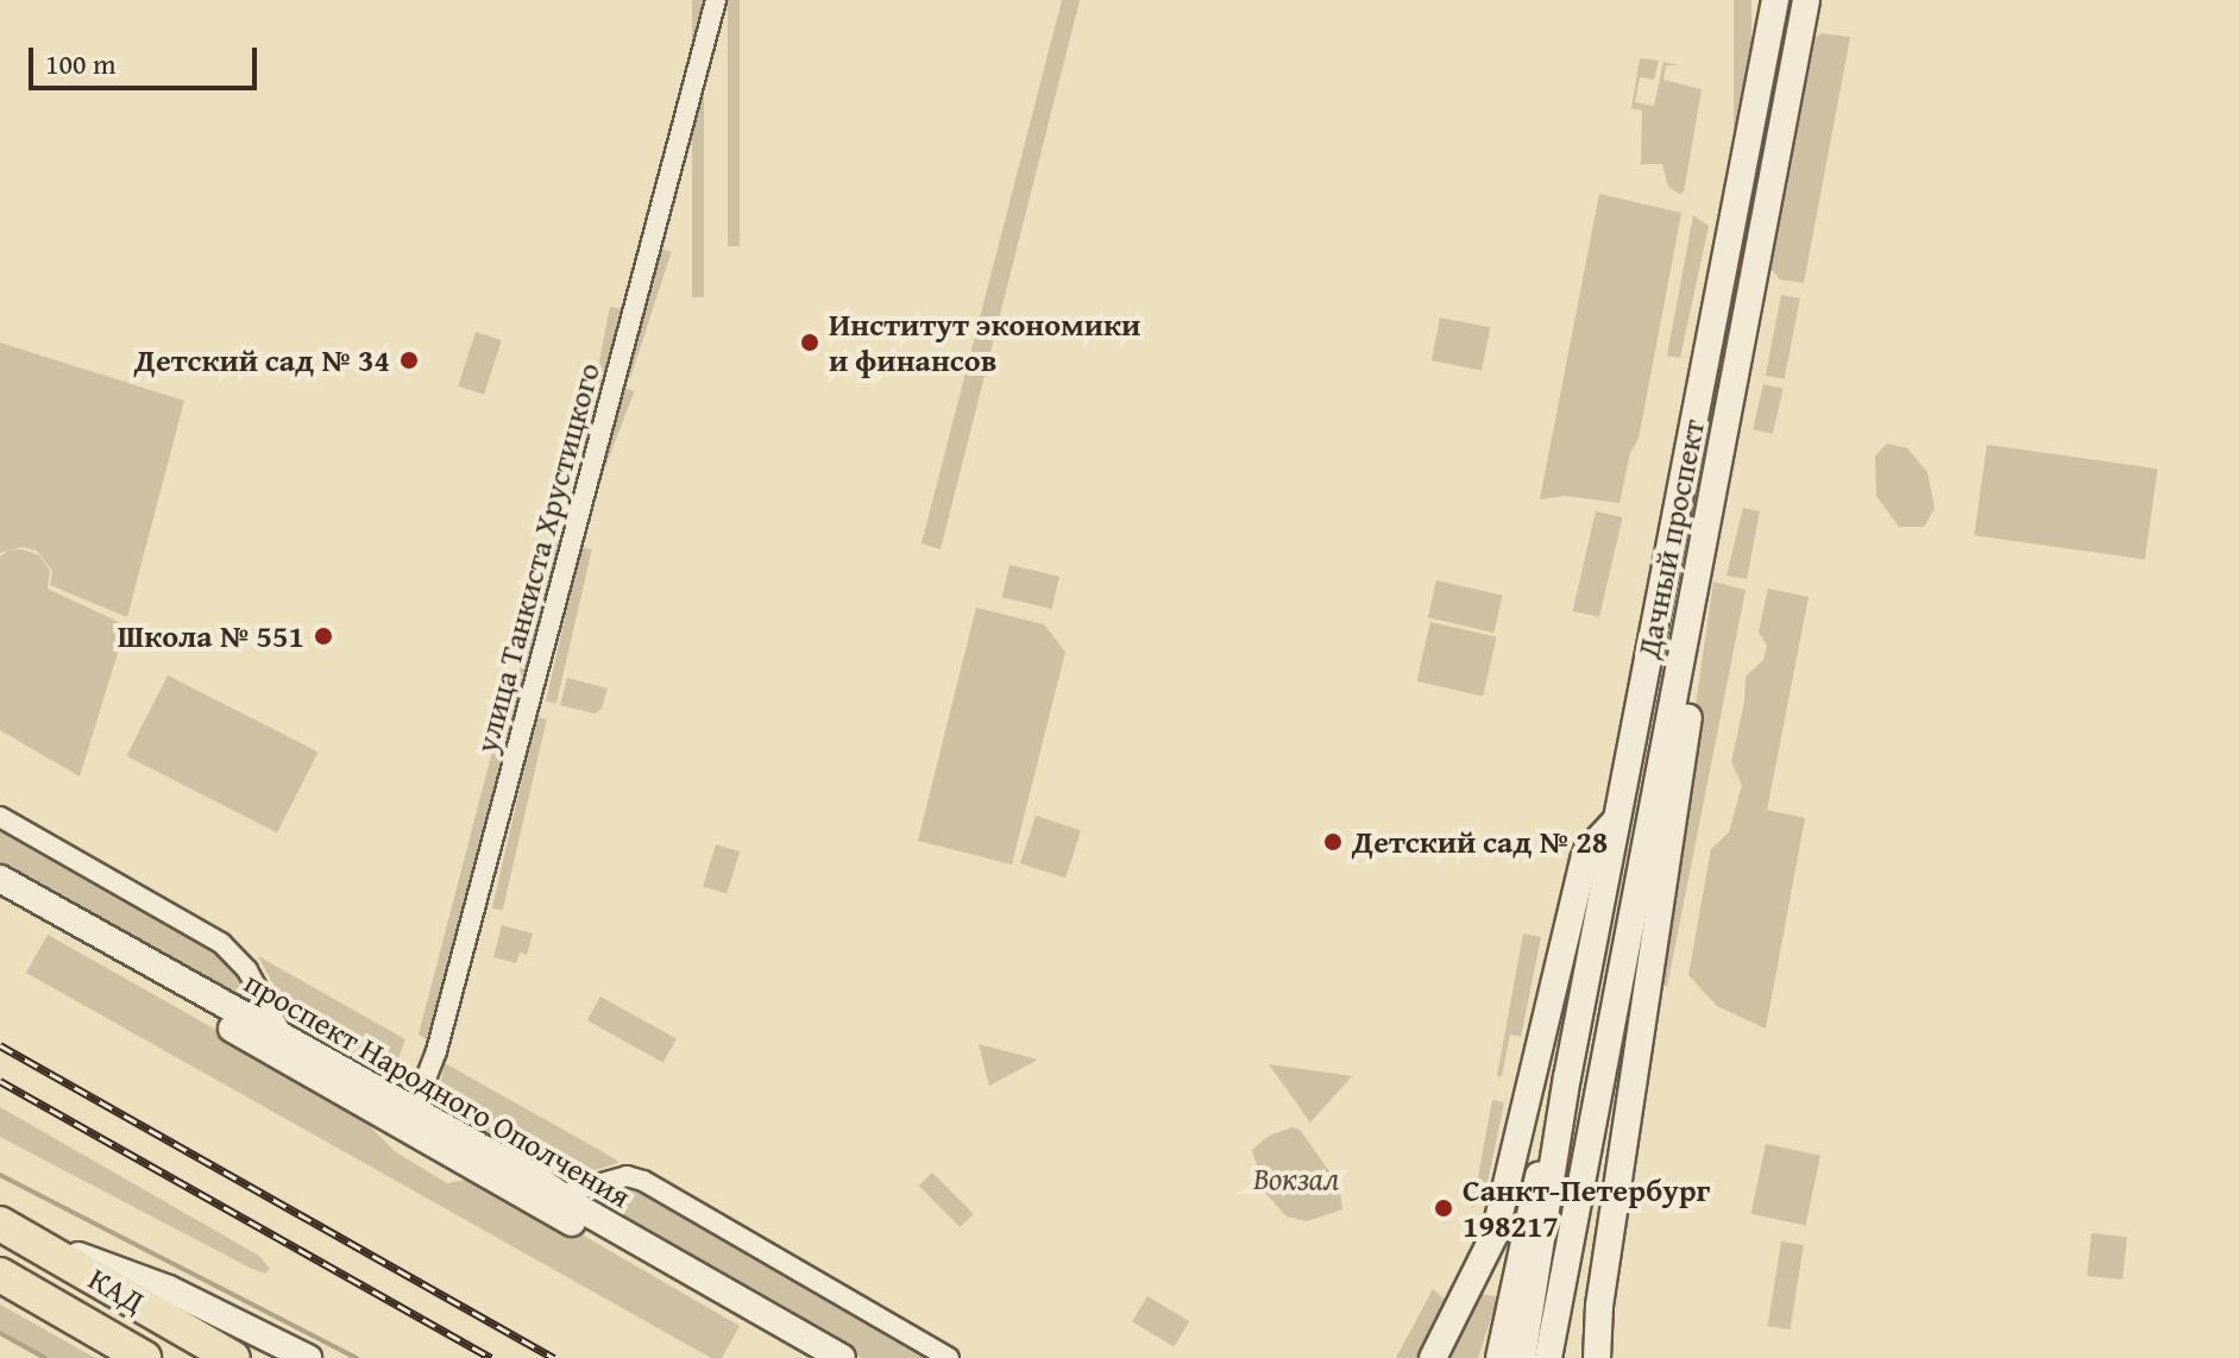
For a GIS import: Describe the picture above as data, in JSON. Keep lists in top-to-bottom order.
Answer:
{
  "streets": {
    "highway": ["КАД"],
    "main road": ["Дачный проспект", "проспект Народного Ополчения"],
    "street": ["улица Танкиста Хрустицкого"]
  },
  "crossings": [
    ["улица Танкиста Хрустицкого", "проспект Народного Ополчения"]
  ],
  "parks": ["Вокзал"],
  "places": [
    "Институт экономики и финансов",
    "Детский сад № 34",
    "Школа № 551",
    "Детский сад № 28",
    "Санкт-Петербург 198217"
  ],
  "scale_bar": "100 m"
}
